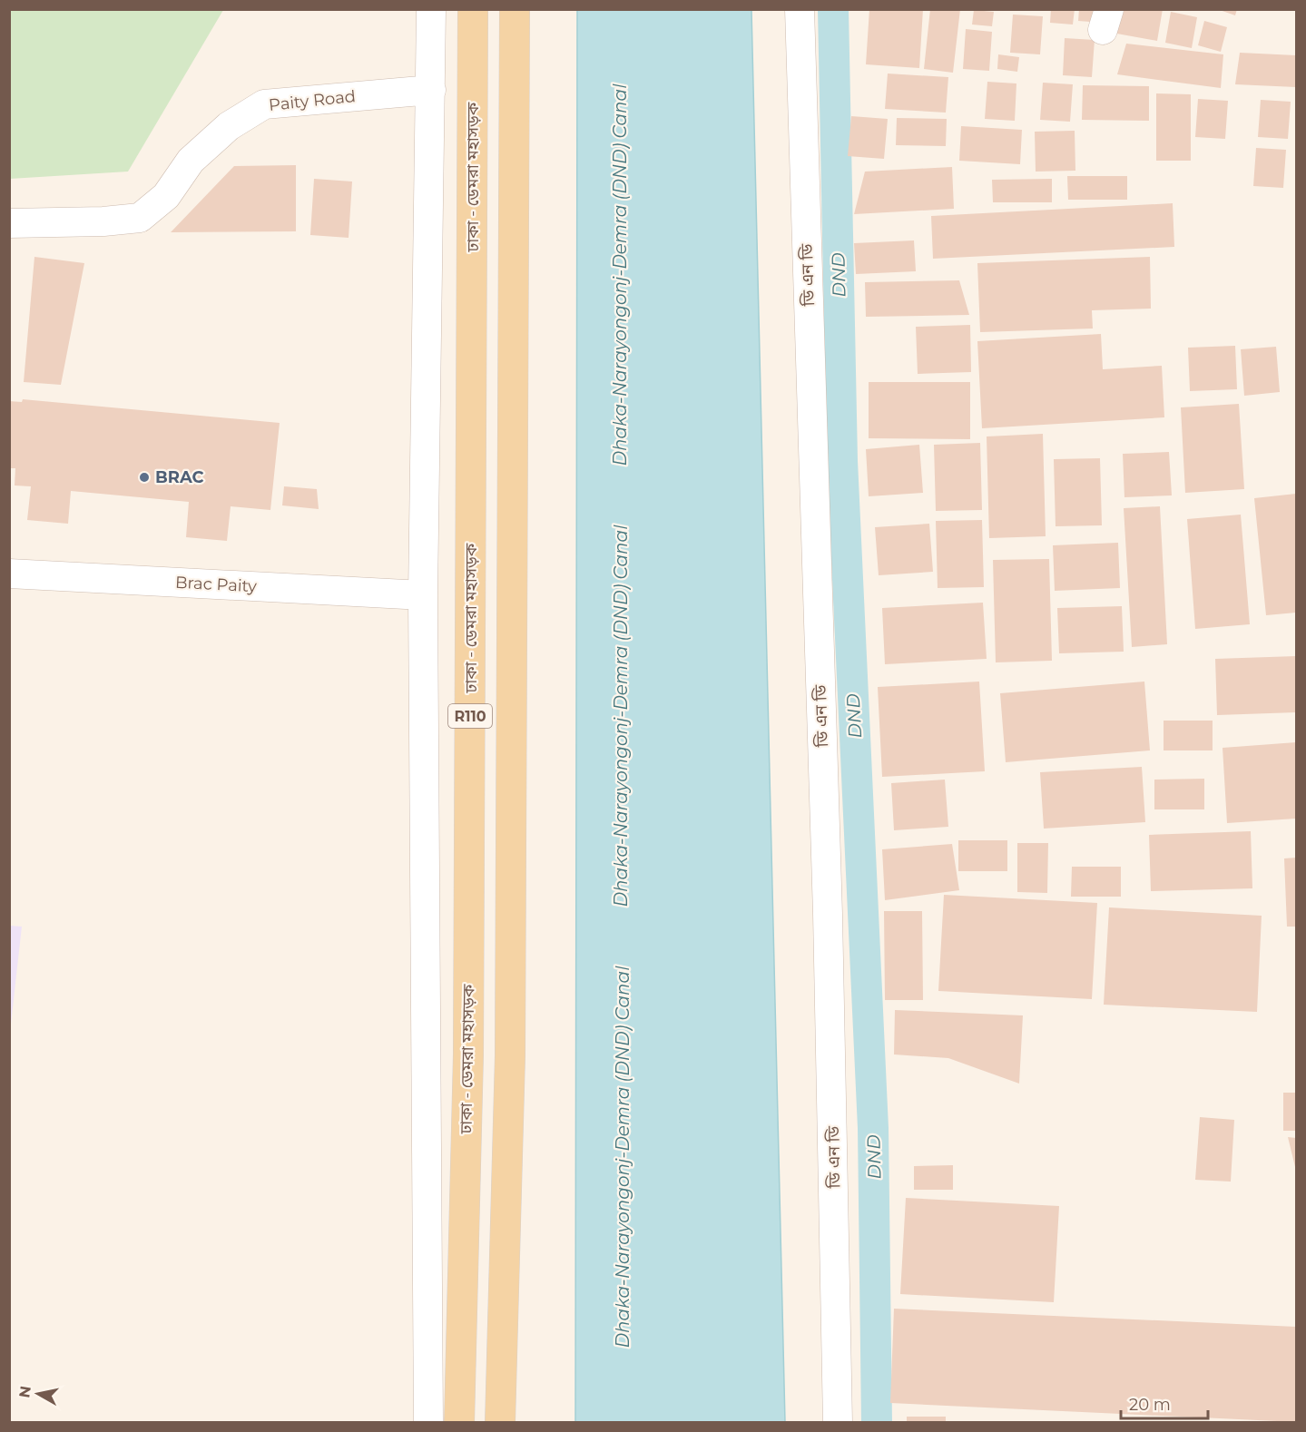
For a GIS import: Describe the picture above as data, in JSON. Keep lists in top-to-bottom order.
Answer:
{
  "streets": {
    "main road": ["ঢাকা - ডেমরা মহাসড়ক", "R110"],
    "street": ["Paity Road", "ডি এন ডি", "Brac Paity"]
  },
  "water": ["Dhaka-Narayongonj-Demra (DND) Canal", "DND"],
  "places": ["BRAC"],
  "scale_bar": "20 m",
  "north": "left"
}
